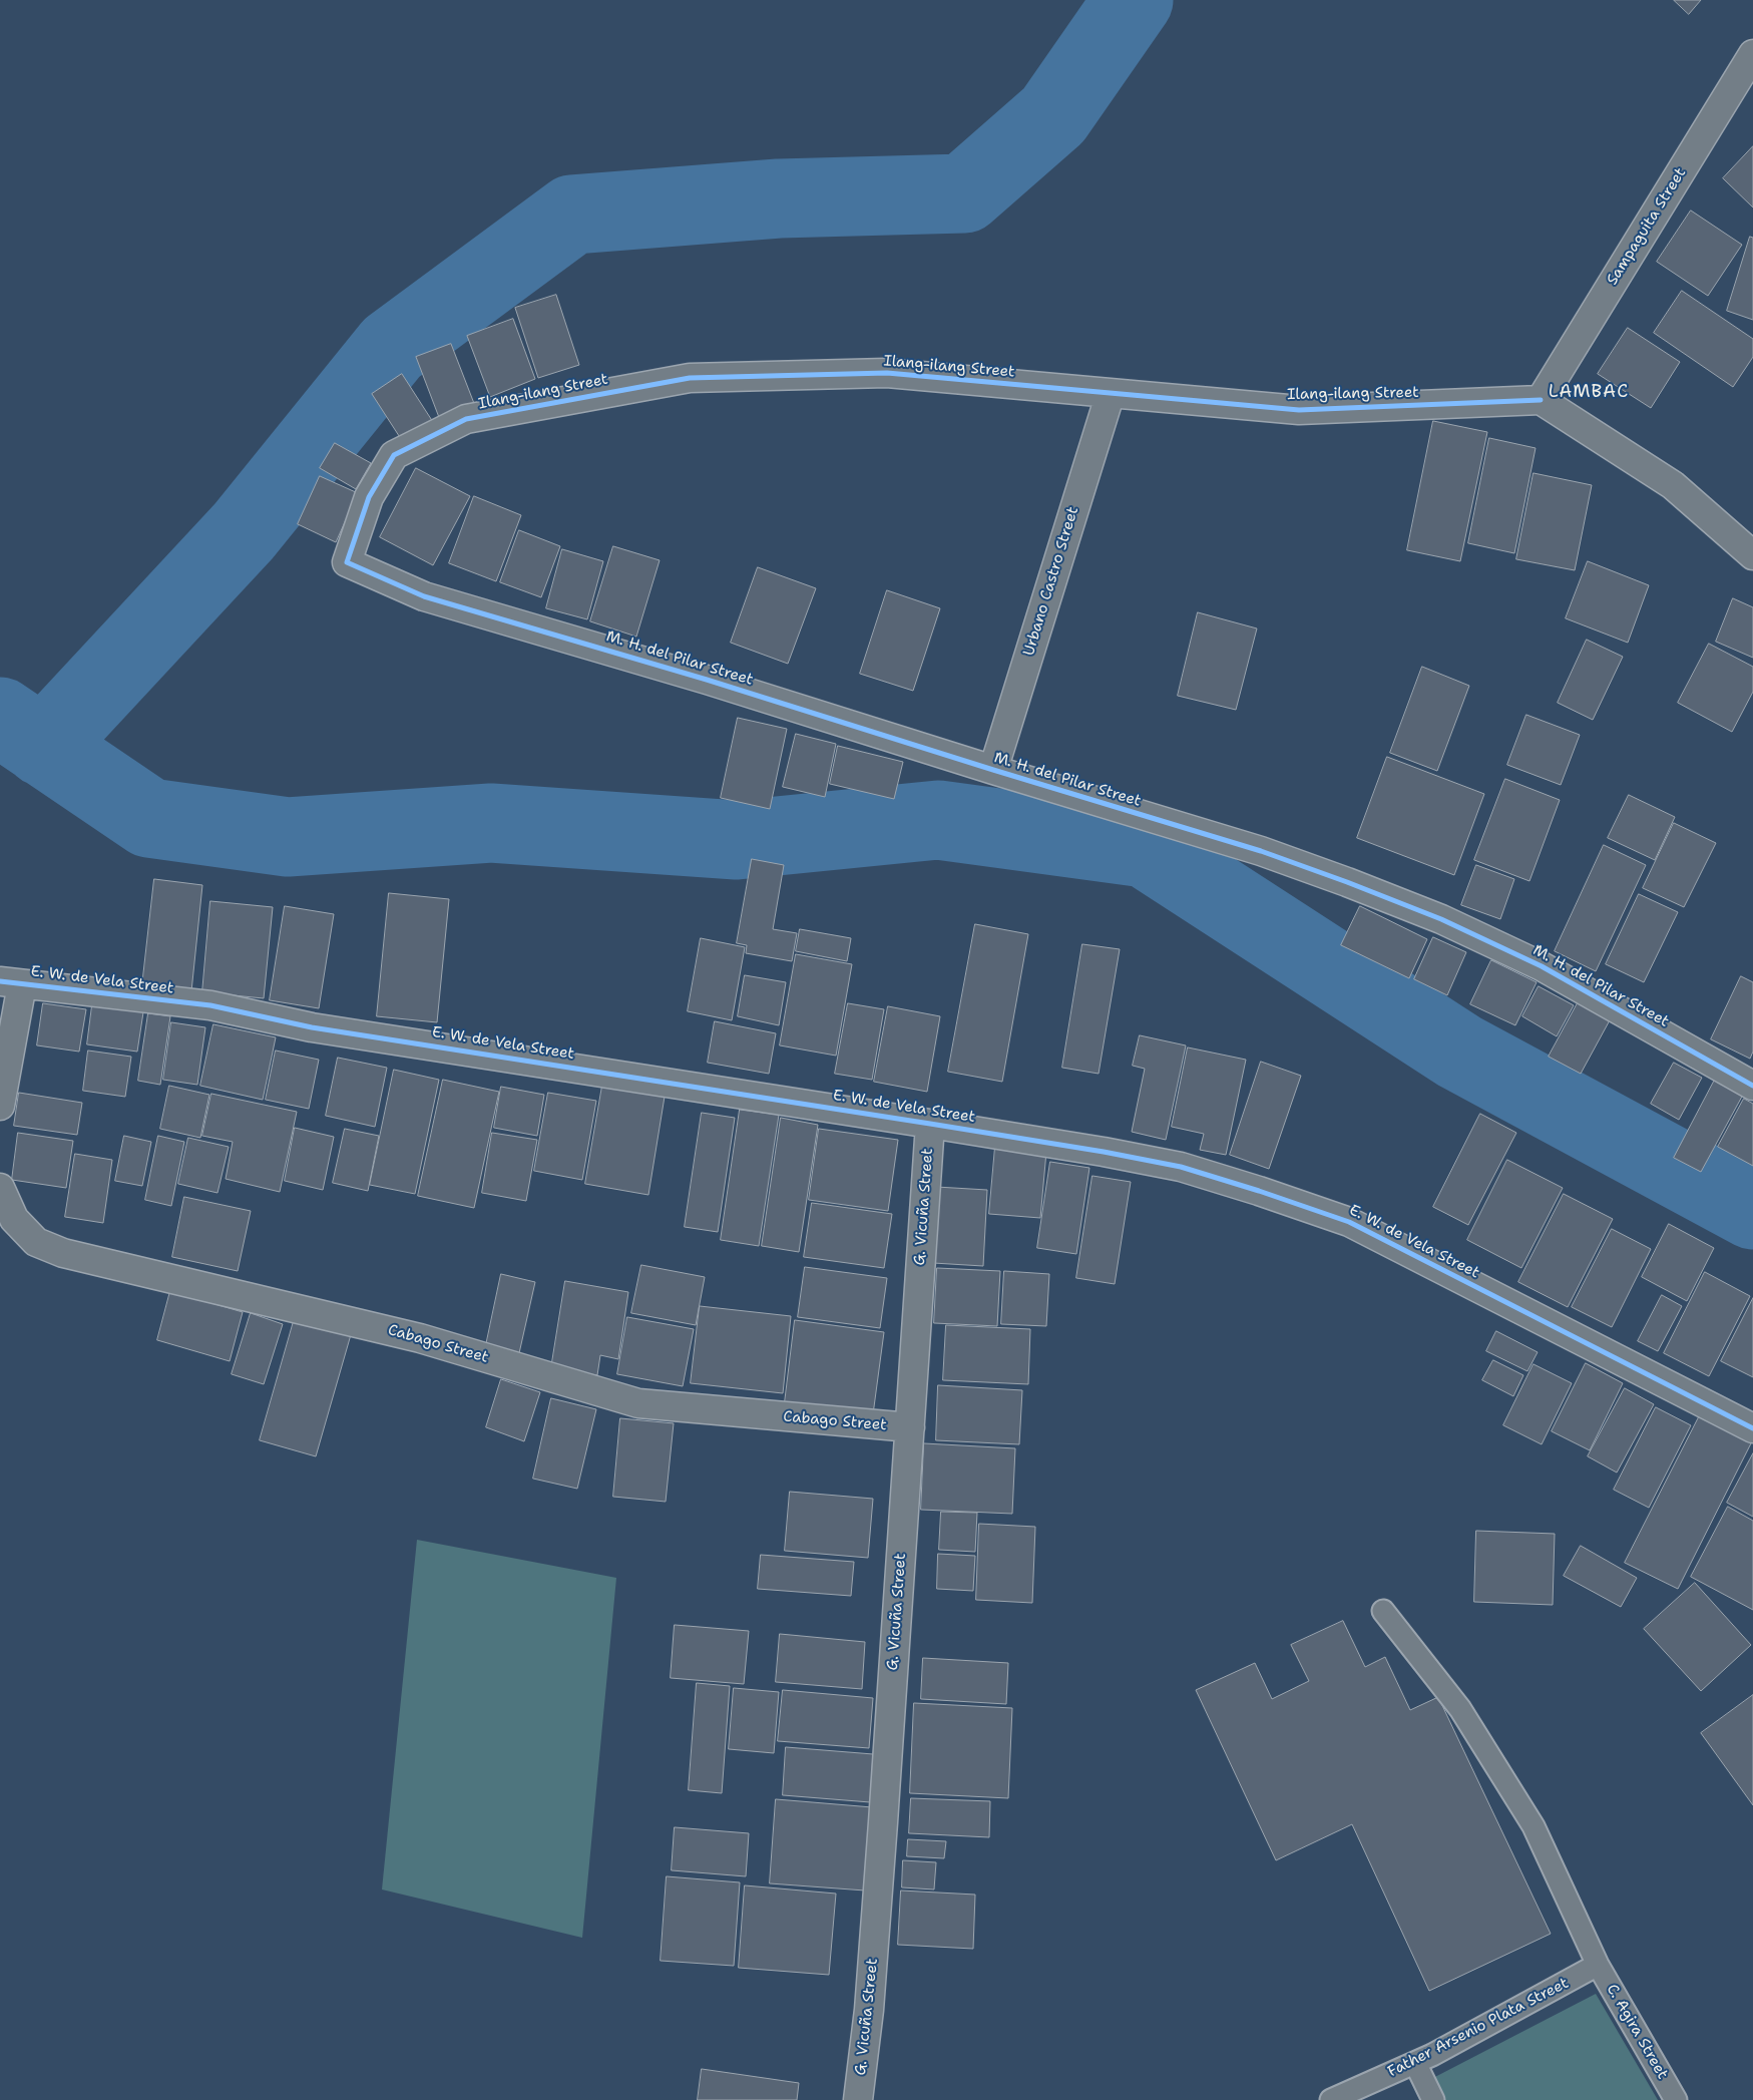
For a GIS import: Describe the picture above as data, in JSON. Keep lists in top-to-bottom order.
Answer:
{
  "streets": {
    "street": [
      "Sampaguita Street",
      "Ilang-ilang Street",
      "Urbano Castro Street",
      "M. H. del Pilar Street",
      "E. W. de Vela Street",
      "G. Vicuña Street",
      "Cabago Street"
    ],
    "lane": ["Father Arsenio Plata Street", "C. Agira Street"]
  },
  "crossings": [
    ["Sampaguita Street", "Ilang-ilang Street"],
    ["Ilang-ilang Street", "Urbano Castro Street"],
    ["Ilang-ilang Street", "M. H. del Pilar Street"],
    ["Urbano Castro Street", "M. H. del Pilar Street"],
    ["E. W. de Vela Street", "G. Vicuña Street"],
    ["G. Vicuña Street", "Cabago Street"],
    ["Father Arsenio Plata Street", "C. Agira Street"]
  ],
  "districts": ["LAMBAC"]
}
